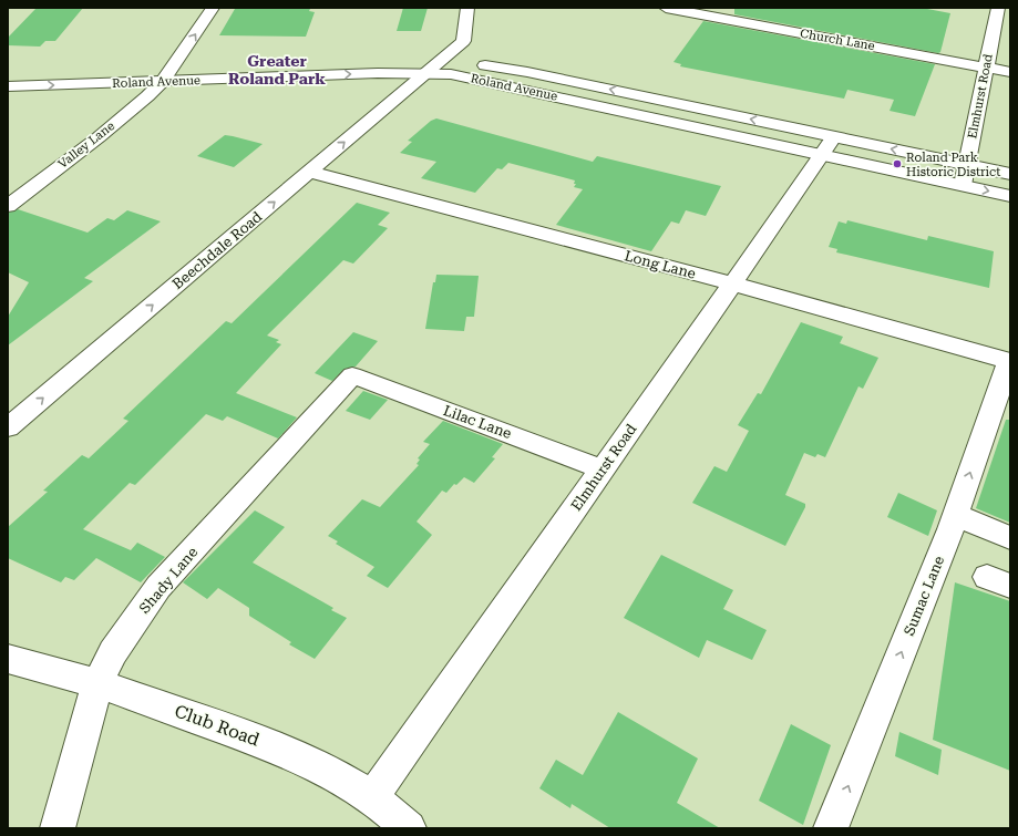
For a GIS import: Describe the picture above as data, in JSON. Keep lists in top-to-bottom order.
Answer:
{
  "streets": {
    "street": [
      "Church Lane",
      "Roland Avenue",
      "Elmhurst Road",
      "Valley Lane",
      "Beechdale Road",
      "Long Lane",
      "Lilac Lane",
      "Shady Lane",
      "Sumac Lane",
      "Club Road"
    ]
  },
  "crossings": [
    ["Church Lane", "Elmhurst Road"],
    ["Roland Avenue", "Elmhurst Road"],
    ["Roland Avenue", "Valley Lane"],
    ["Roland Avenue", "Beechdale Road"],
    ["Elmhurst Road", "Long Lane"],
    ["Elmhurst Road", "Lilac Lane"],
    ["Elmhurst Road", "Club Road"],
    ["Beechdale Road", "Long Lane"],
    ["Long Lane", "Sumac Lane"],
    ["Lilac Lane", "Shady Lane"],
    ["Shady Lane", "Club Road"]
  ],
  "one_way": ["Beechdale Road", "Sumac Lane"],
  "districts": ["Greater Roland Park"],
  "places": ["Roland Park Historic District"]
}
